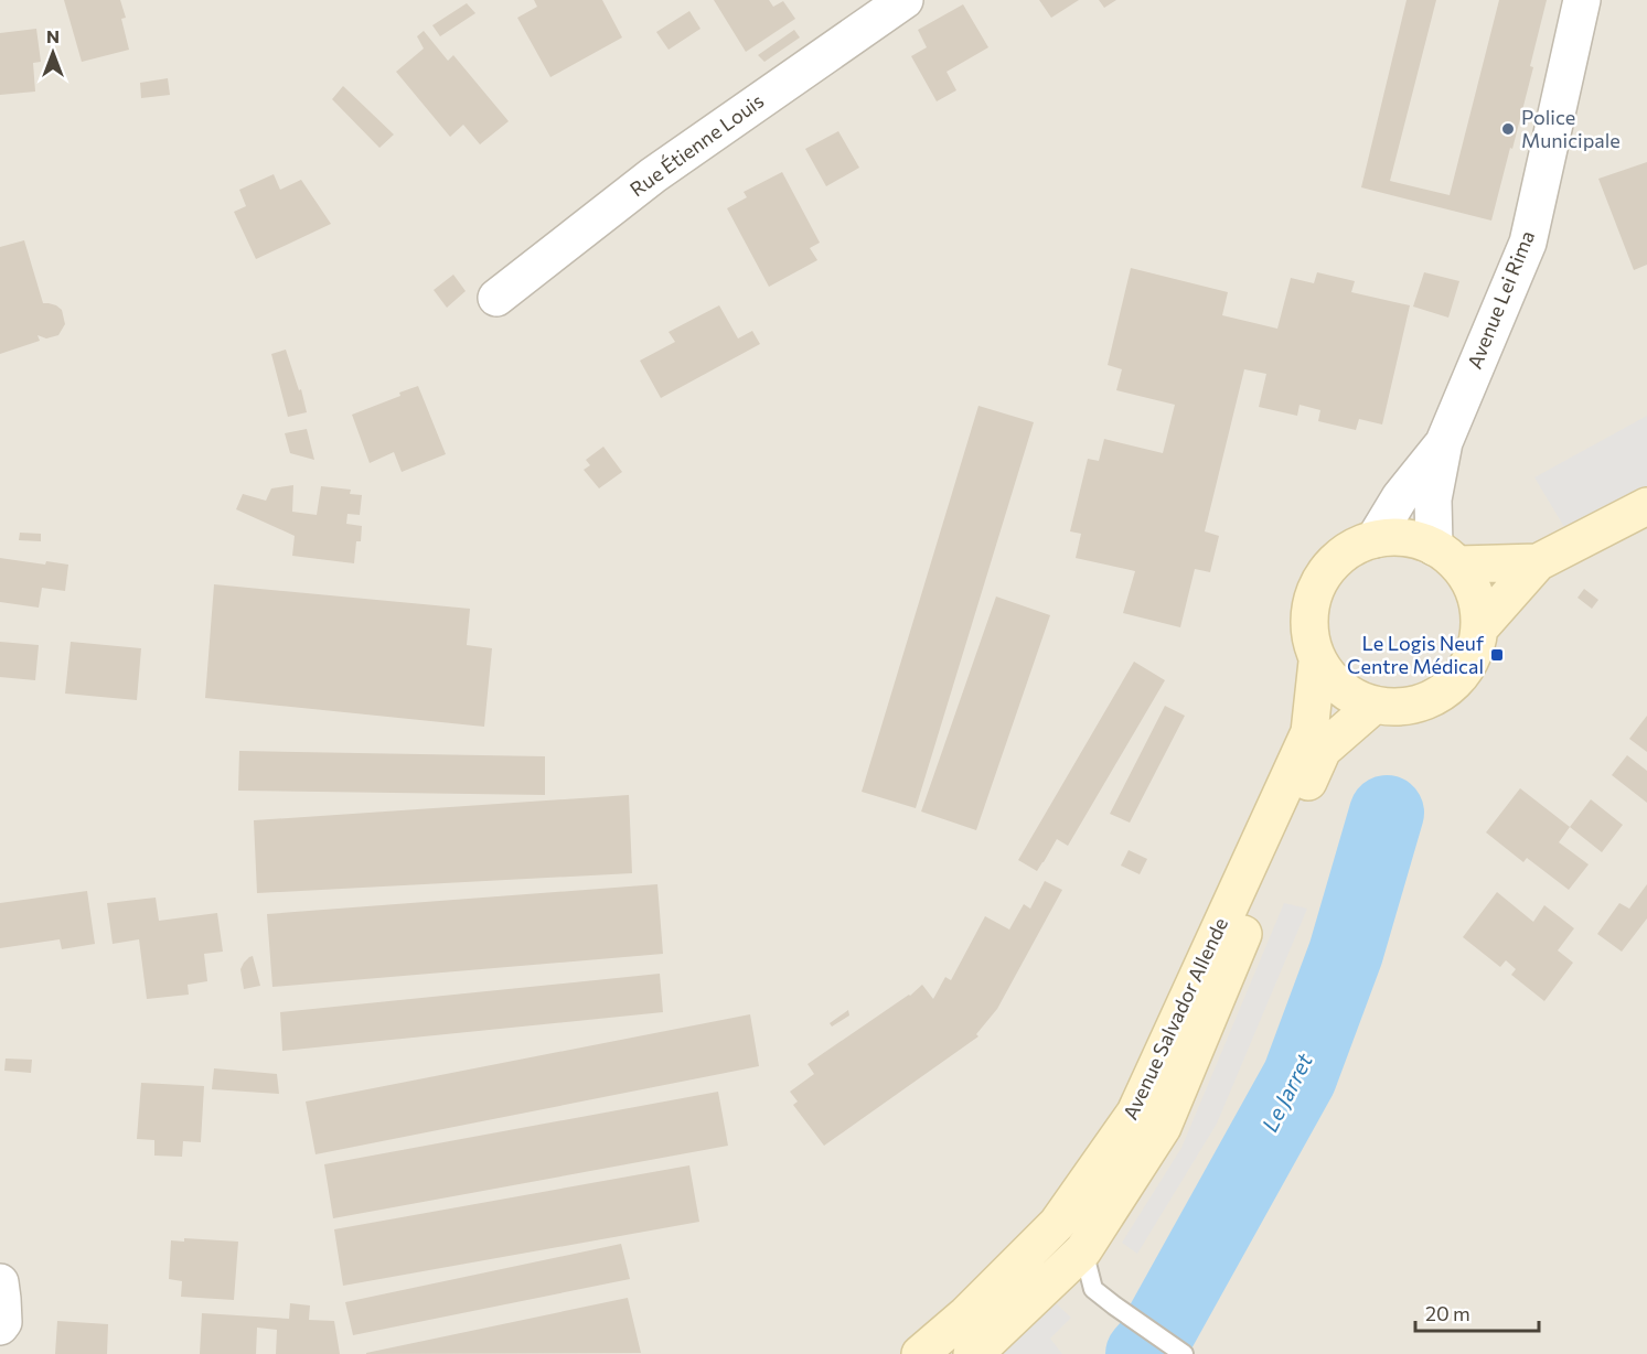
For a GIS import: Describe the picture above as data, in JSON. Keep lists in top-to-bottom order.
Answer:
{
  "streets": {
    "main road": ["Avenue Salvador Allende"],
    "street": ["Rue Étienne Louis", "Avenue Lei Rima"]
  },
  "crossings": [
    ["Avenue Lei Rima", "Avenue Salvador Allende"]
  ],
  "water": ["Le Jarret"],
  "places": {
    "other": ["Police Municipale"],
    "transit": ["Le Logis Neuf Centre Médical"]
  },
  "scale_bar": "20 m",
  "north": "top"
}
